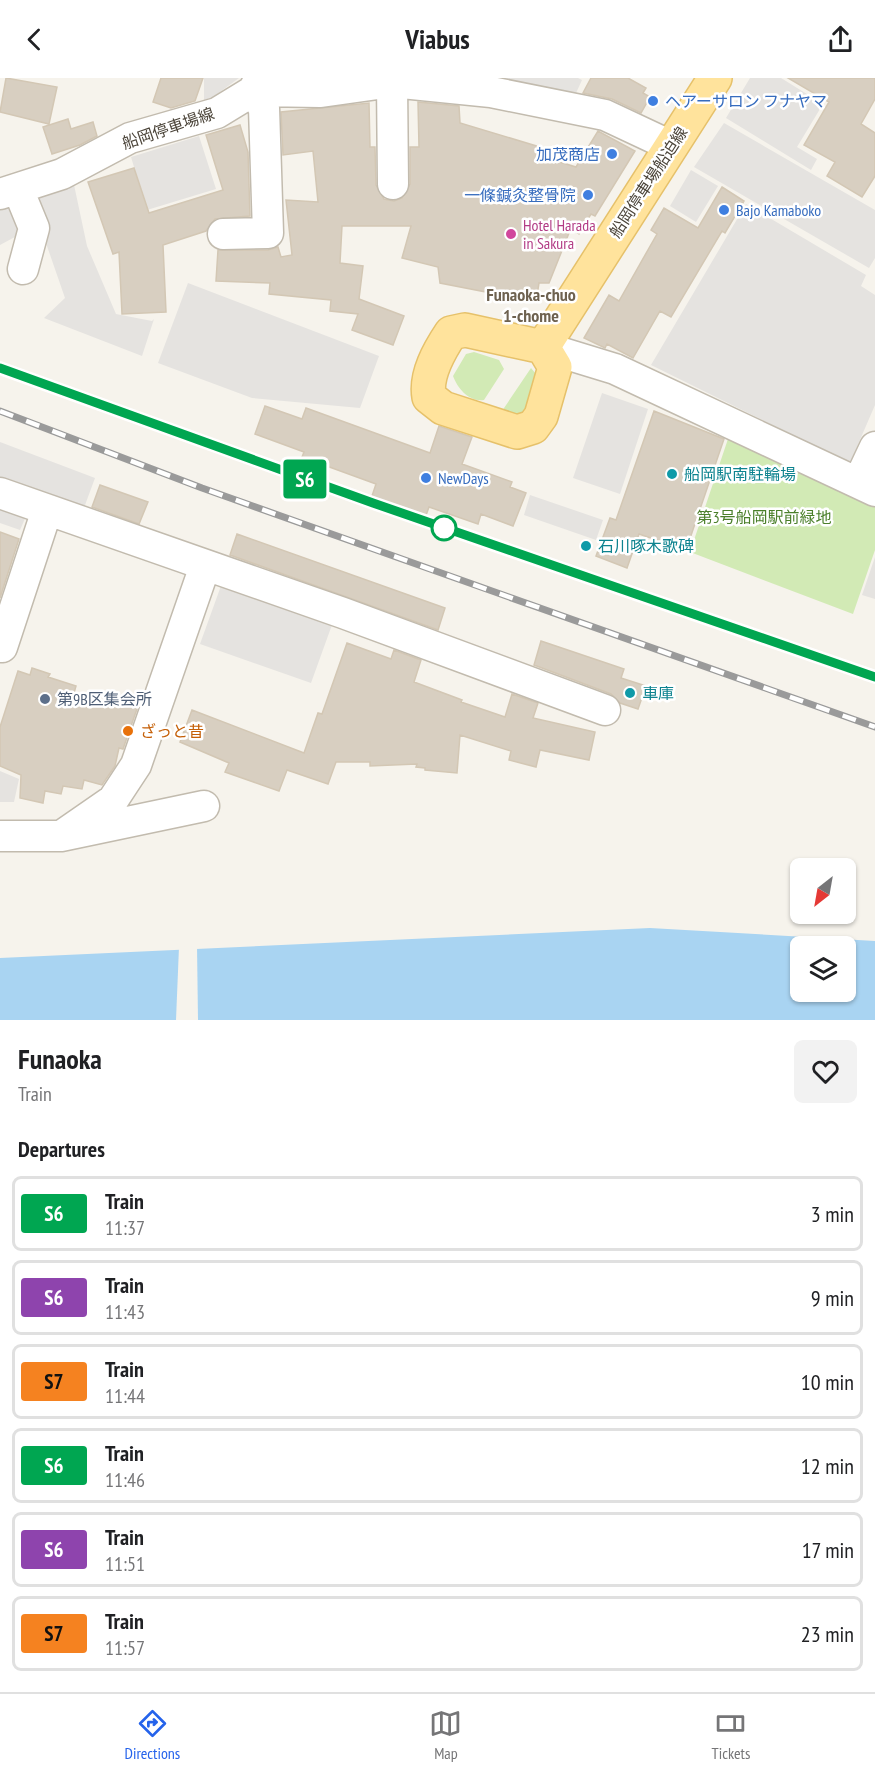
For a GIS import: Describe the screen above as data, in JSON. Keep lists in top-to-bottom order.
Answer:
{
  "streets": {
    "main road": ["船岡停車場船迫線"],
    "street": ["船岡停車場線"]
  },
  "districts": ["Funaoka-chuo 1-chome"],
  "parks": ["第3号船岡駅前緑地"],
  "places": [
    "ヘアーサロン フナヤマ",
    "加茂商店",
    "一條鍼灸整骨院",
    "Bajo Kamaboko",
    "Hotel Harada in Sakura",
    "船岡駅南駐輪場",
    "NewDays",
    "石川啄木歌碑",
    "車庫",
    "第9B区集会所",
    "ざっと昔"
  ],
  "north": "bottom left",
  "page": {
    "header": "Viabus",
    "on_map": "S6",
    "heading": [
      ["Funaoka", "Train"],
      "Departures"
    ],
    "list": [
      {
        "mark": "S6",
        "name": "Train",
        "note": "11:37",
        "value": "3 min"
      },
      {
        "mark": "S6",
        "name": "Train",
        "note": "11:43",
        "value": "9 min"
      },
      {
        "mark": "S7",
        "name": "Train",
        "note": "11:44",
        "value": "10 min"
      },
      {
        "mark": "S6",
        "name": "Train",
        "note": "11:46",
        "value": "12 min"
      },
      {
        "mark": "S6",
        "name": "Train",
        "note": "11:51",
        "value": "17 min"
      },
      {
        "mark": "S7",
        "name": "Train",
        "note": "11:57",
        "value": "23 min"
      }
    ],
    "tabs": ["Directions", "Map", "Tickets"]
  }
}
